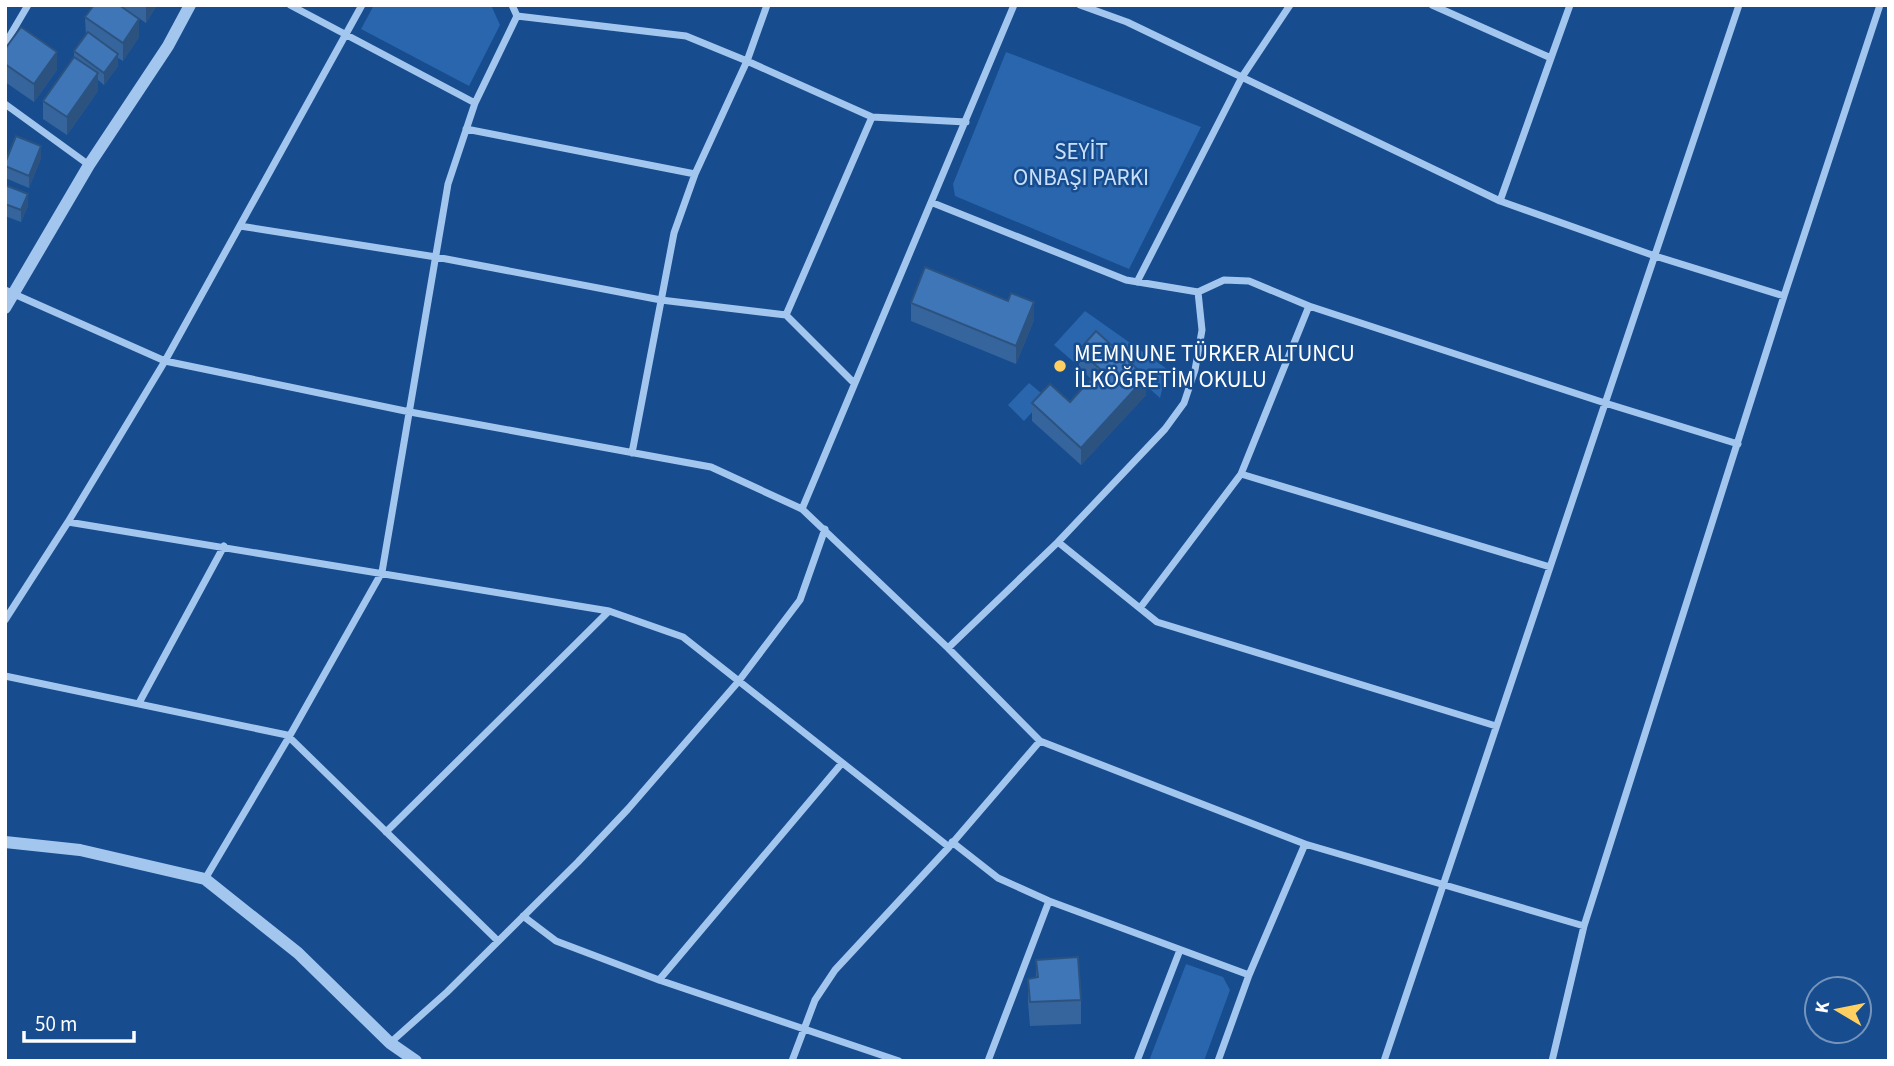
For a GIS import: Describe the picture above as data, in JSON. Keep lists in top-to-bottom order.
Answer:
{
  "parks": ["SEYİT ONBAŞI PARKI"],
  "places": ["MEMNUNE TÜRKER ALTUNCU İLKÖĞRETİM OKULU"],
  "scale_bar": "50 m",
  "north": "left"
}
